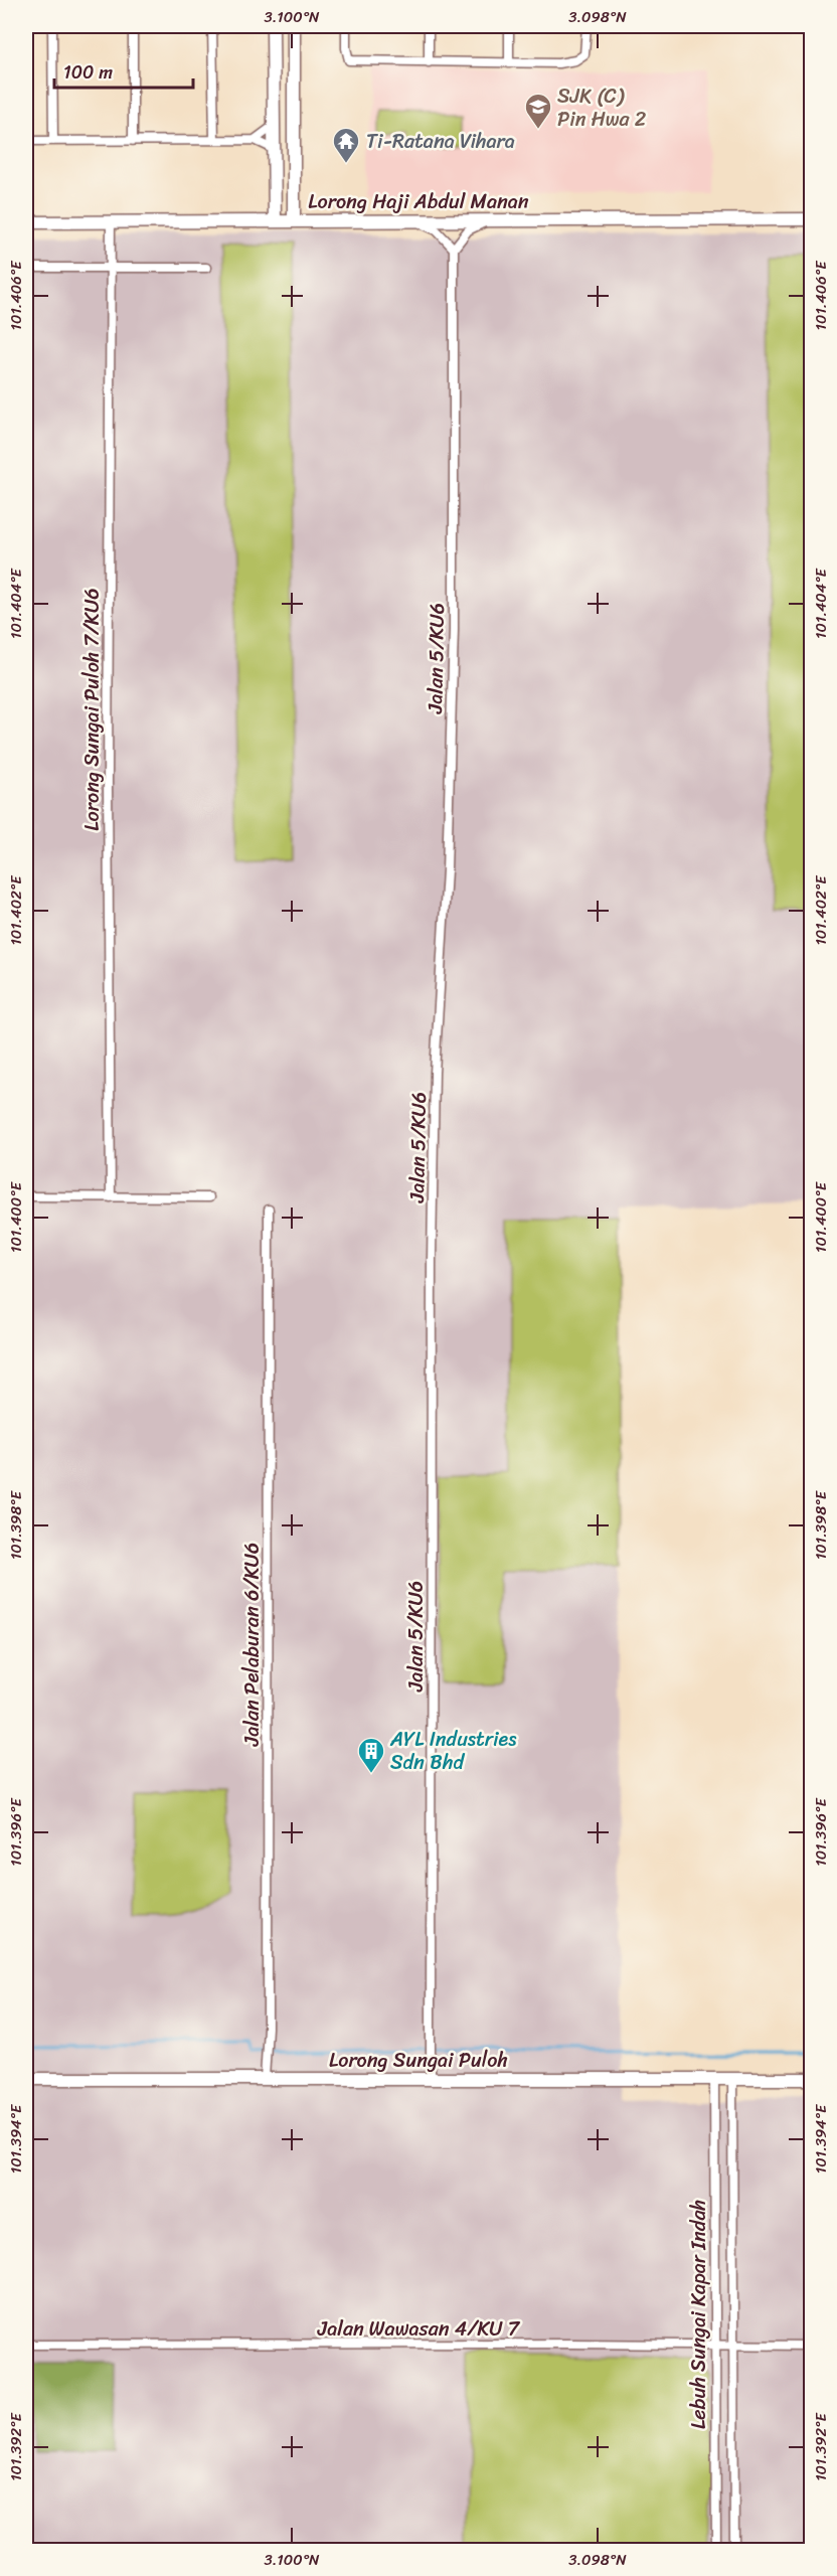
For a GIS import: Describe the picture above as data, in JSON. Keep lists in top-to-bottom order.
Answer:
{
  "streets": {
    "street": [
      "Lorong Haji Abdul Manan",
      "Jalan 5/KU6",
      "Lorong Sungai Puloh 7/KU6",
      "Jalan Pelaburan 6/KU6",
      "Lorong Sungai Puloh",
      "Lebuh Sungai Kapar Indah",
      "Jalan Wawasan 4/KU 7"
    ]
  },
  "crossings": [
    ["Lorong Haji Abdul Manan", "Lorong Sungai Puloh 7/KU6"],
    ["Jalan 5/KU6", "Lorong Sungai Puloh"],
    ["Jalan Pelaburan 6/KU6", "Lorong Sungai Puloh"],
    ["Lorong Sungai Puloh", "Lebuh Sungai Kapar Indah"],
    ["Lebuh Sungai Kapar Indah", "Jalan Wawasan 4/KU 7"]
  ],
  "places": {
    "school or university": ["SJK (C) Pin Hwa 2"],
    "temple": ["Ti-Ratana Vihara"],
    "building": ["AYL Industries Sdn Bhd"]
  },
  "scale_bar": "100 m",
  "coordinates": [
    "3.100°N",
    "3.098°N",
    "101.406°E",
    "101.404°E",
    "101.402°E",
    "101.400°E",
    "101.398°E",
    "101.396°E",
    "101.394°E",
    "101.392°E"
  ]
}
